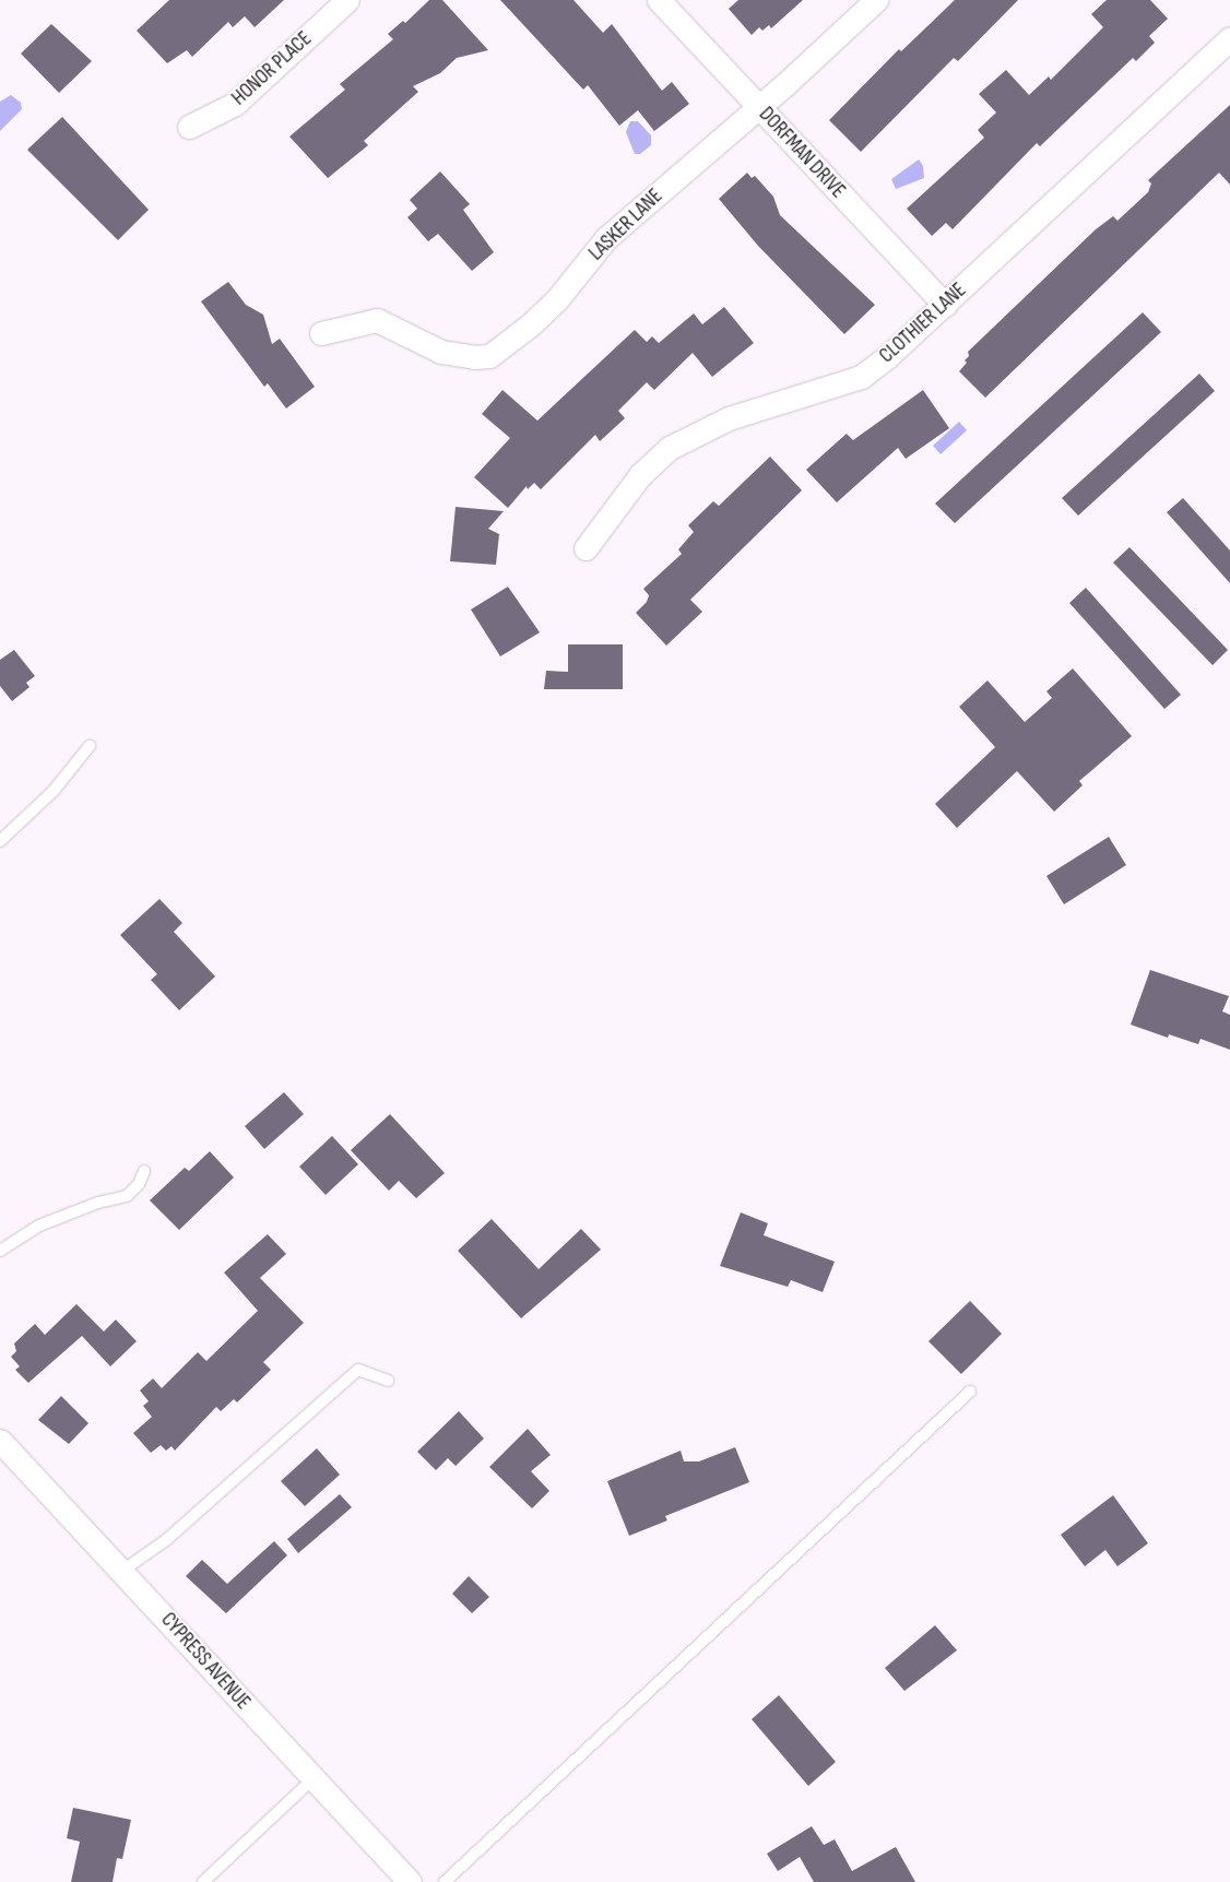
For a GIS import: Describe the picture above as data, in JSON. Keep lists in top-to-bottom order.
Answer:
{
  "streets": {
    "street": [
      "HONOR PLACE",
      "DORFMAN DRIVE",
      "LASKER LANE",
      "CLOTHIER LANE",
      "CYPRESS AVENUE"
    ]
  },
  "crossings": [
    ["DORFMAN DRIVE", "LASKER LANE"],
    ["DORFMAN DRIVE", "CLOTHIER LANE"]
  ]
}
